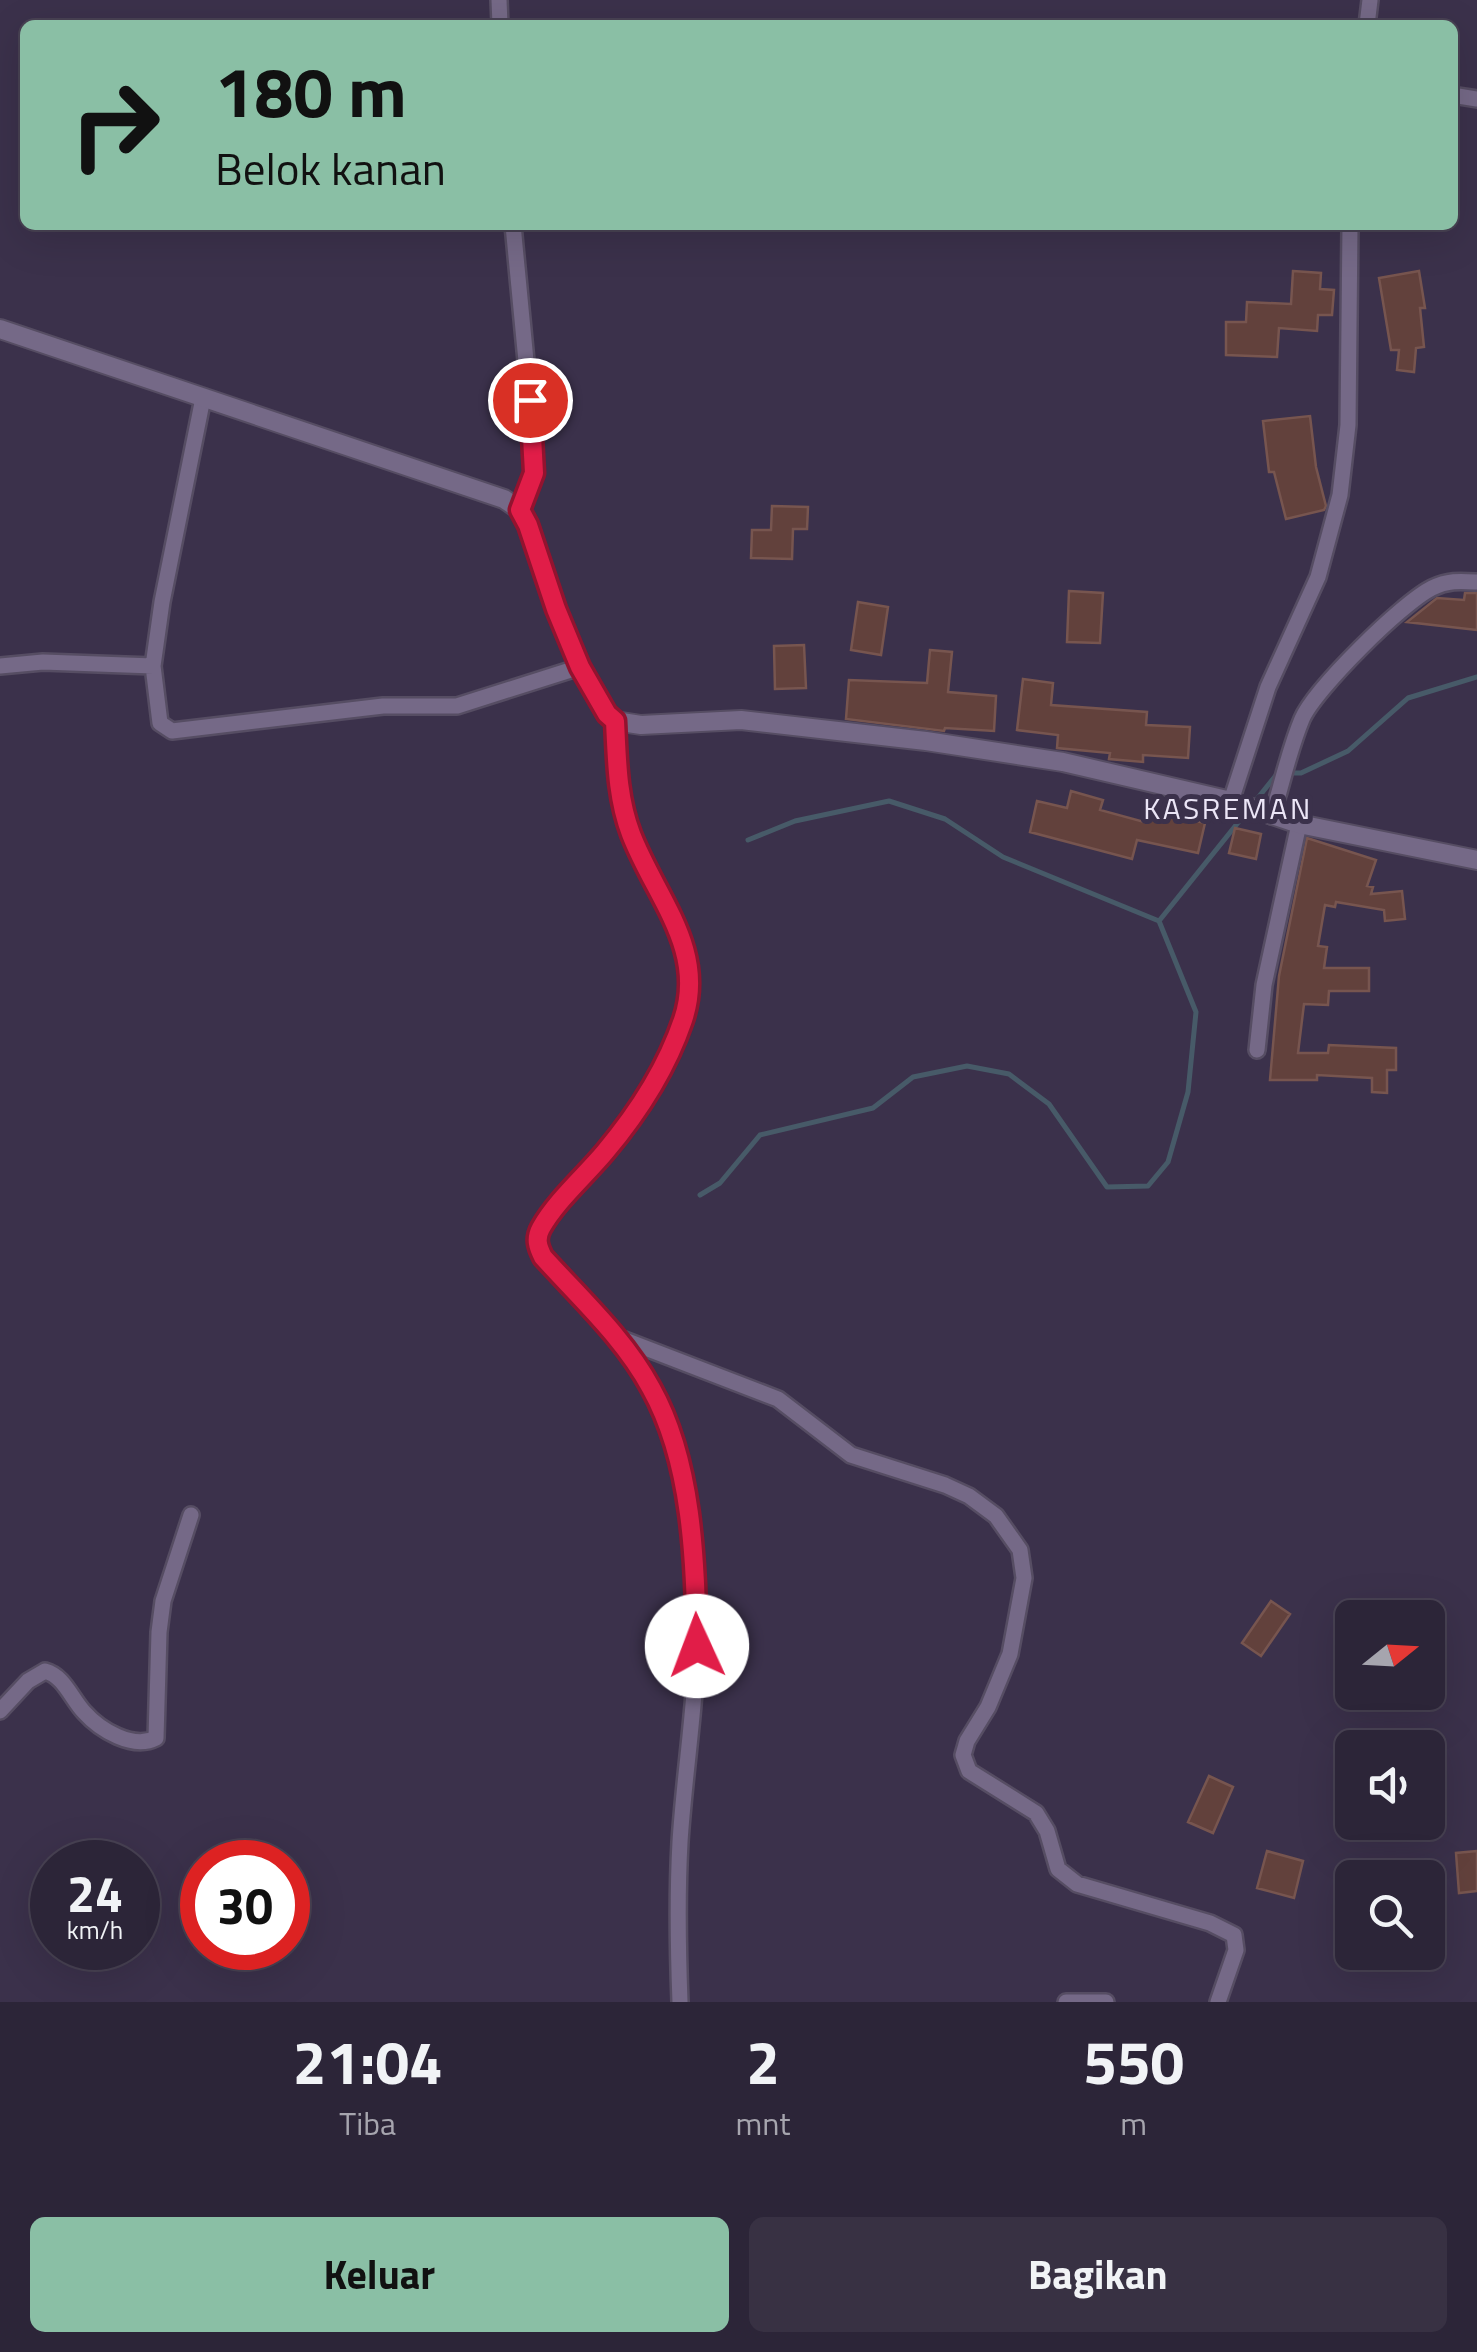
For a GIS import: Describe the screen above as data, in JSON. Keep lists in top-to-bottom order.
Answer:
{
  "districts": ["KASREMAN"],
  "north": "right",
  "page": {
    "turn": ["180 m", "Belok kanan"],
    "speed": "24 km/h",
    "limit": "30",
    "eta": [
      "21:04",
      "Tiba",
      "2",
      "mnt",
      "550",
      "m"
    ],
    "buttons": ["Keluar", "Bagikan"]
  }
}
